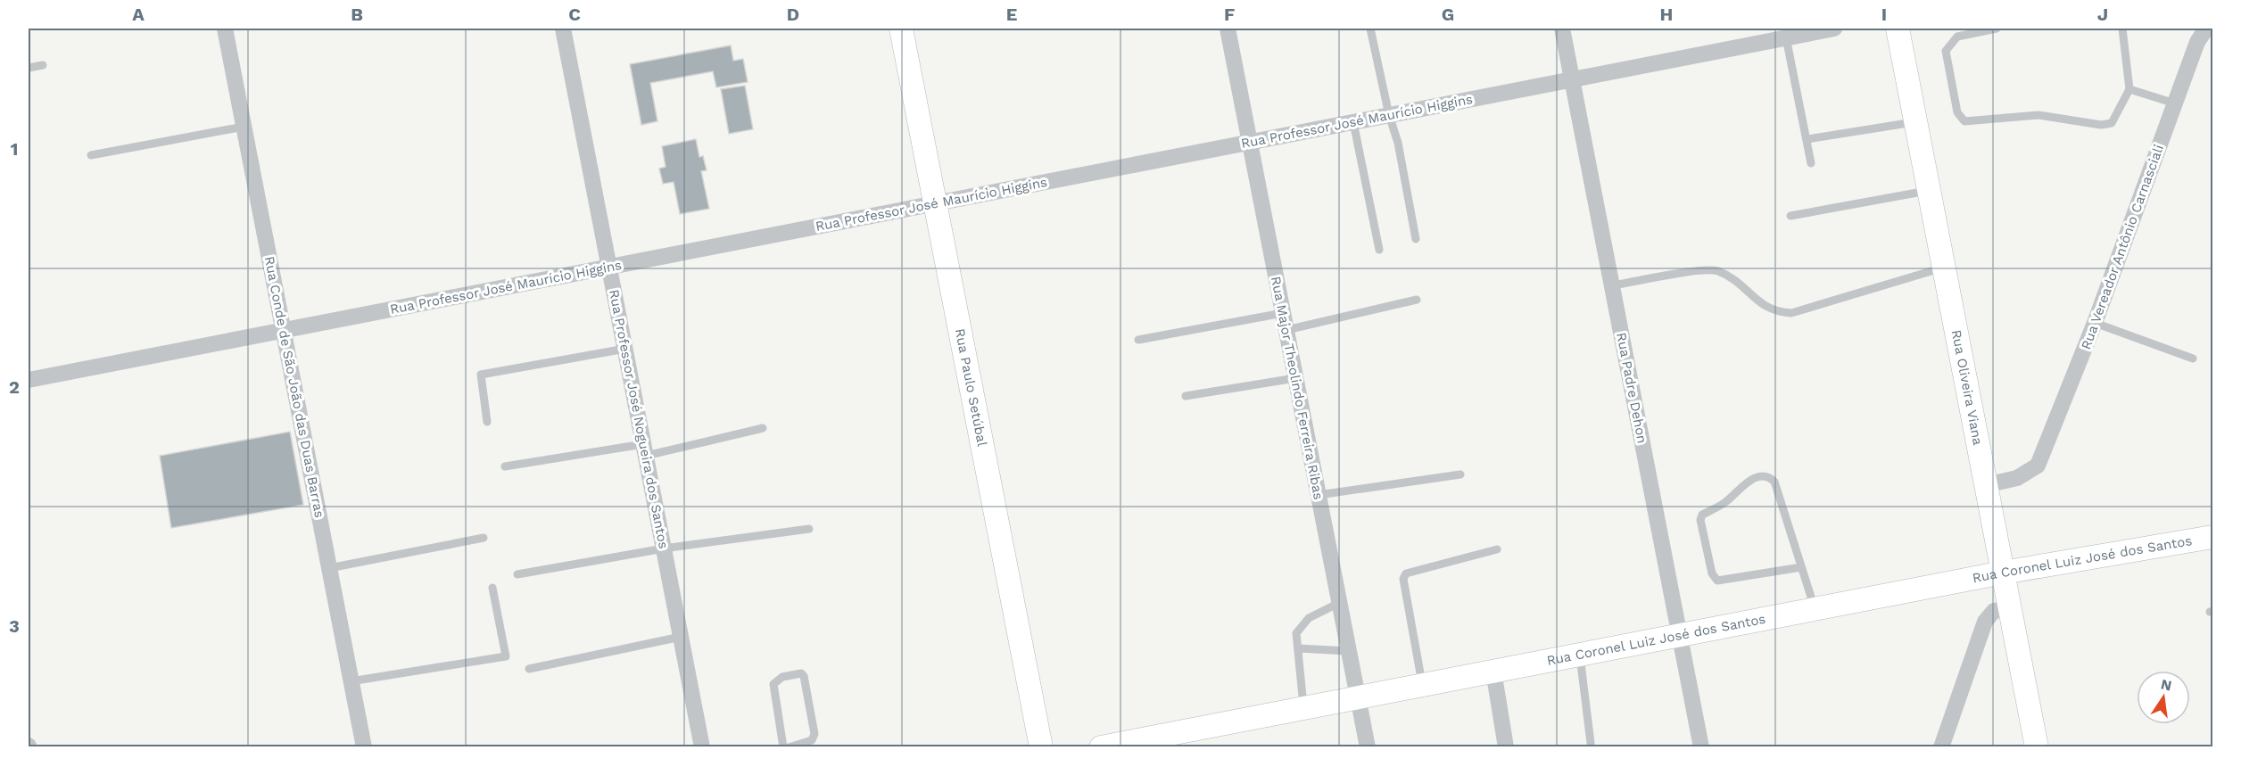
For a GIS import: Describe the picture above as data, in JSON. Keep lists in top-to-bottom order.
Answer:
{
  "streets": {
    "main road": ["Rua Oliveira Viana", "Rua Paulo Setúbal", "Rua Coronel Luiz José dos Santos"],
    "street": [
      "Rua Professor José Maurício Higgins",
      "Rua Vereador Antônio Carnasciali",
      "Rua Conde de São João das Duas Barras",
      "Rua Major Theolindo Ferreira Ribas",
      "Rua Padre Dehon",
      "Rua Professor José Nogueira dos Santos"
    ]
  },
  "crossings": [
    ["Rua Professor José Maurício Higgins", "Rua Conde de São João das Duas Barras"],
    ["Rua Professor José Maurício Higgins", "Rua Paulo Setúbal"],
    ["Rua Professor José Maurício Higgins", "Rua Major Theolindo Ferreira Ribas"],
    ["Rua Professor José Maurício Higgins", "Rua Padre Dehon"],
    ["Rua Professor José Maurício Higgins", "Rua Professor José Nogueira dos Santos"],
    ["Rua Vereador Antônio Carnasciali", "Rua Oliveira Viana"],
    ["Rua Oliveira Viana", "Rua Coronel Luiz José dos Santos"],
    ["Rua Major Theolindo Ferreira Ribas", "Rua Coronel Luiz José dos Santos"],
    ["Rua Padre Dehon", "Rua Coronel Luiz José dos Santos"]
  ],
  "north": "top",
  "grid": {
    "columns": [
      "A",
      "B",
      "C",
      "D",
      "E",
      "F",
      "G",
      "H",
      "I",
      "J"
    ],
    "rows": ["1", "2", "3"]
  }
}
